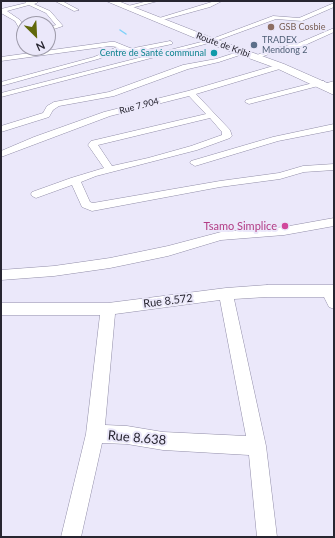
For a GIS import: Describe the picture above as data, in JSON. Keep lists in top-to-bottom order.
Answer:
{
  "streets": {
    "main road": ["Route de Kribi"],
    "street": ["Rue 7.904", "Rue 8.572", "Rue 8.638"]
  },
  "crossings": [
    ["Route de Kribi", "Rue 7.904"],
    ["Rue 8.572", "Rue 8.638"]
  ],
  "places": [
    "GSB Cosbie",
    "TRADEX Mendong 2",
    "Centre de Santé communal",
    "Tsamo Simplice"
  ],
  "north": "bottom right"
}
